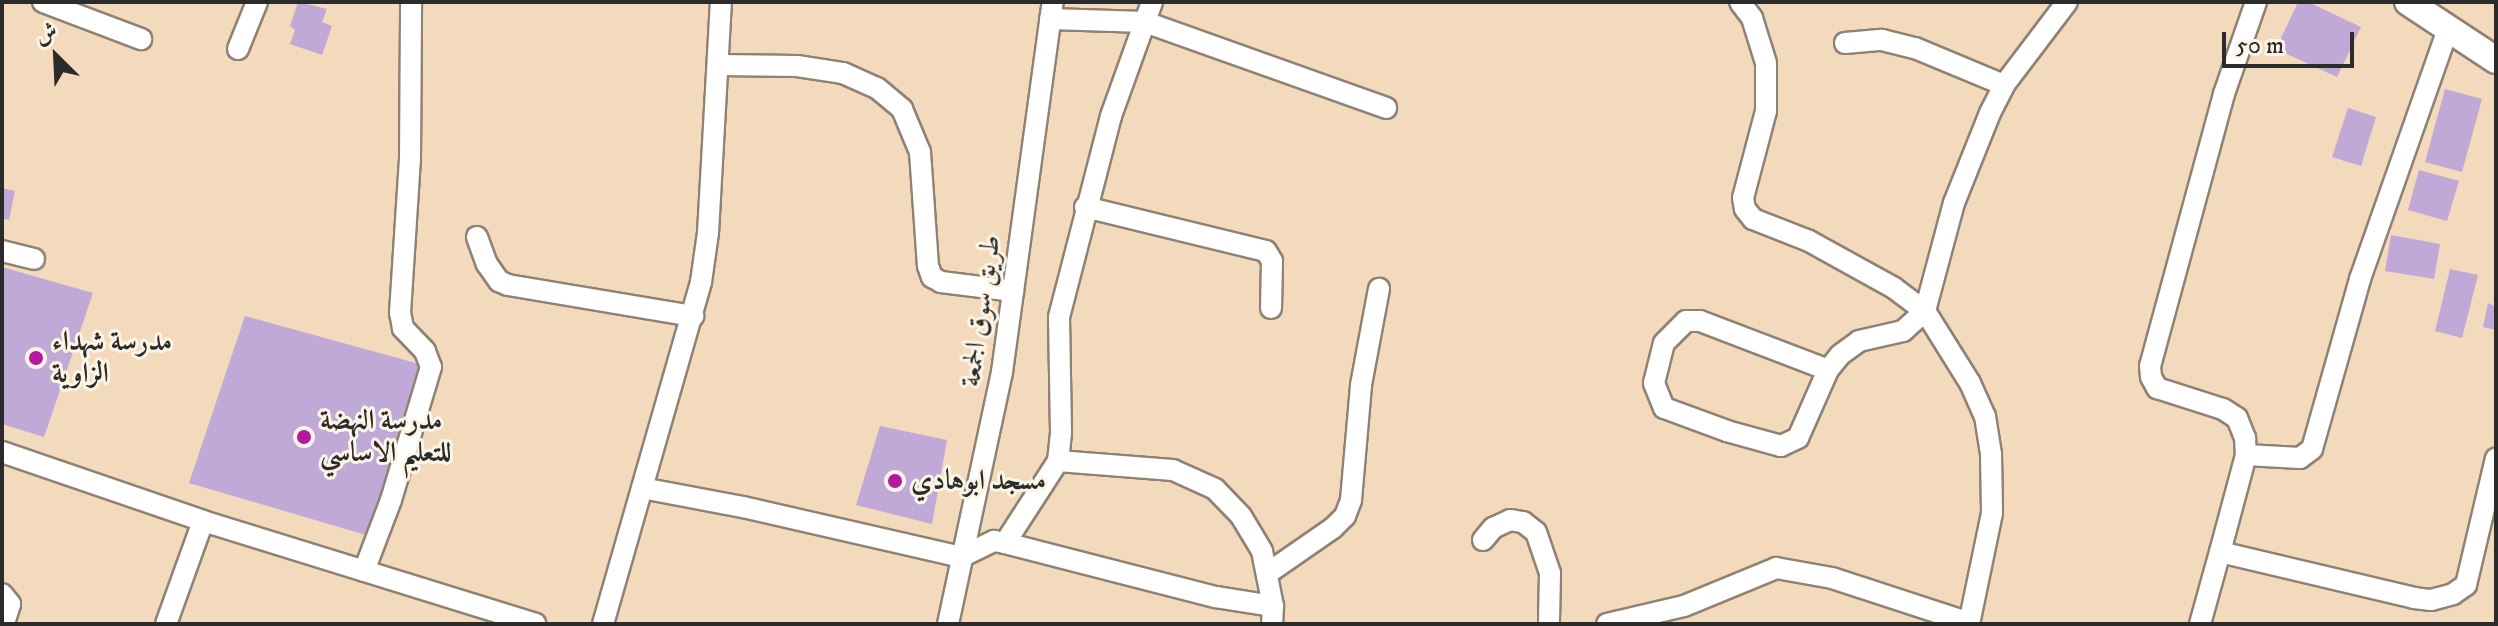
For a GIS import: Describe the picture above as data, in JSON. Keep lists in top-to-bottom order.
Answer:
{
  "streets": {
    "street": ["طريق سوق الجمعة"]
  },
  "places": ["مدرسة شهداء الزاوية", "مدرسة النهضة للتعليم الاساسي", "مسجد ابوهادي"],
  "scale_bar": "50 m",
  "north": "top left"
}
